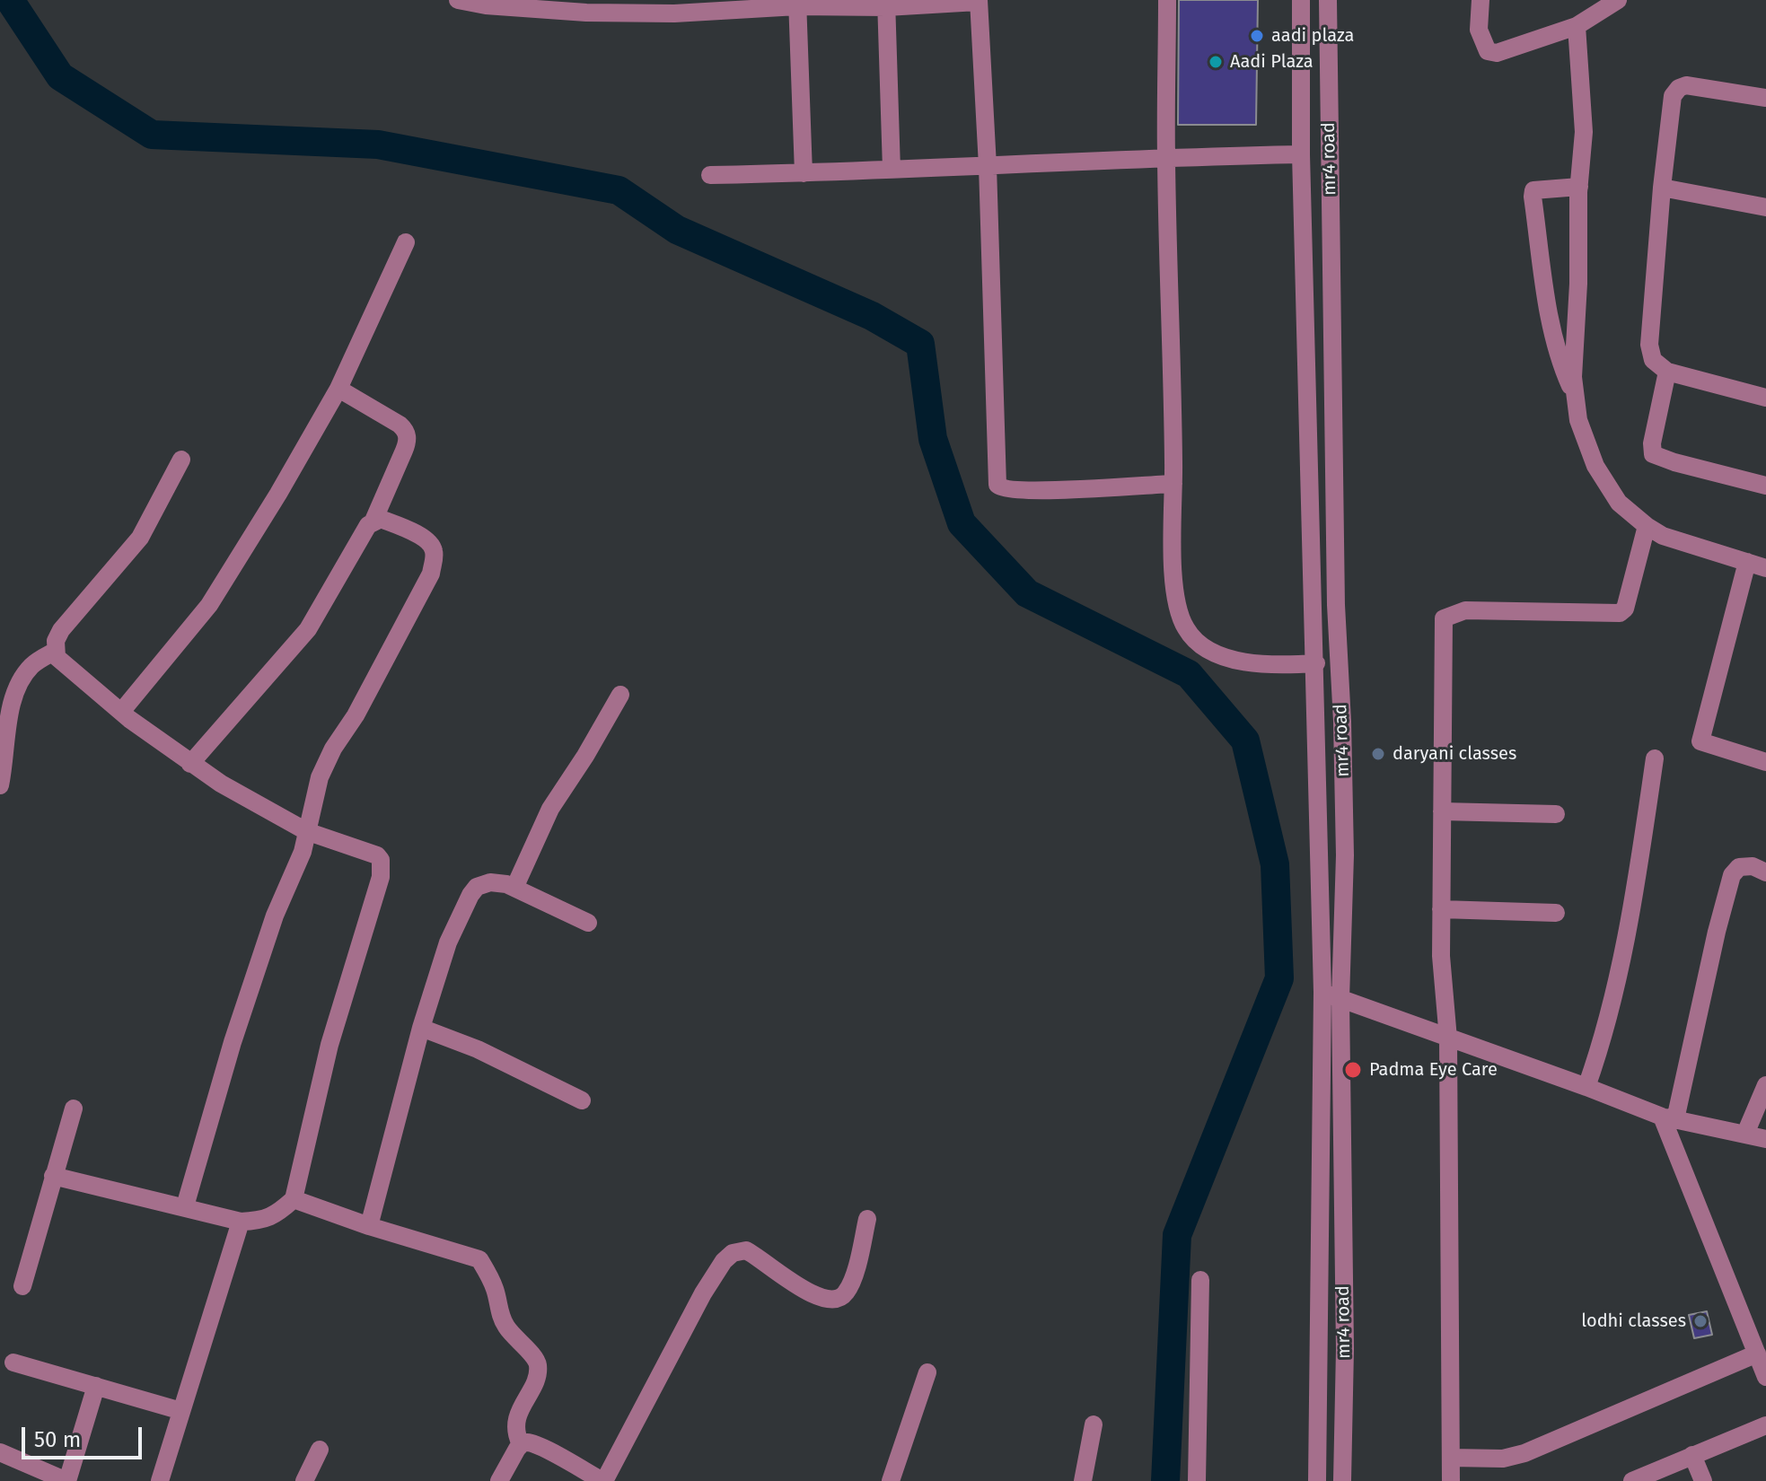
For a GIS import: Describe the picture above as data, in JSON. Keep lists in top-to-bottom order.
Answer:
{
  "streets": {
    "street": ["mr4 road"]
  },
  "places": [
    "aadi plaza",
    "Aadi Plaza",
    "daryani classes",
    "Padma Eye Care",
    "lodhi classes"
  ],
  "scale_bar": "50 m"
}
